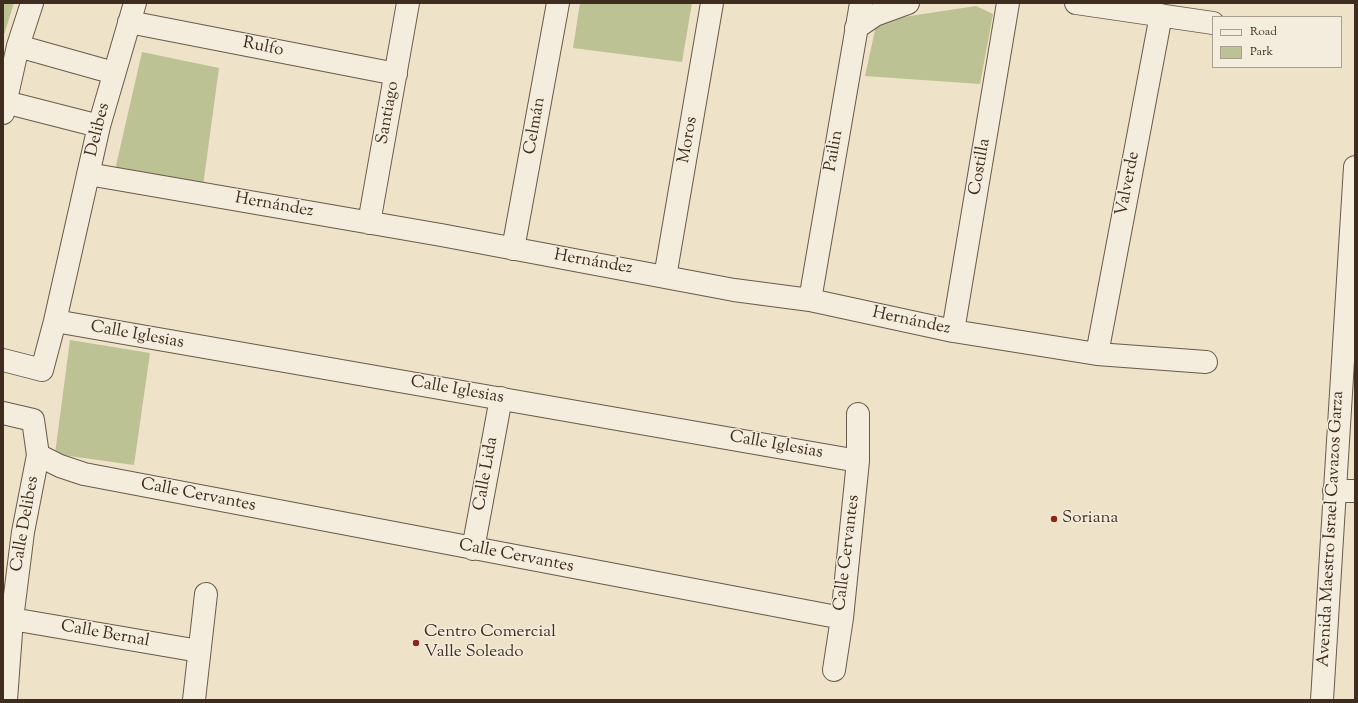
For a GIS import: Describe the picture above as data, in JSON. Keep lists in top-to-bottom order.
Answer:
{
  "streets": {
    "street": [
      "Rulfo",
      "Santiago",
      "Celmán",
      "Delibes",
      "Moros",
      "Pailin",
      "Costilla",
      "Valverde",
      "Hernández",
      "Calle Iglesias",
      "Calle Lida",
      "Calle Cervantes",
      "Calle Delibes",
      "Avenida Maestro Israel Cavazos Garza",
      "Calle Bernal"
    ]
  },
  "crossings": [
    ["Rulfo", "Santiago"],
    ["Rulfo", "Delibes"],
    ["Santiago", "Hernández"],
    ["Celmán", "Hernández"],
    ["Delibes", "Hernández"],
    ["Delibes", "Calle Iglesias"],
    ["Moros", "Hernández"],
    ["Pailin", "Hernández"],
    ["Costilla", "Hernández"],
    ["Valverde", "Hernández"],
    ["Calle Iglesias", "Calle Lida"],
    ["Calle Iglesias", "Calle Cervantes"],
    ["Calle Lida", "Calle Cervantes"],
    ["Calle Cervantes", "Calle Delibes"],
    ["Calle Delibes", "Calle Bernal"]
  ],
  "places": ["Soriana", "Centro Comercial Valle Soleado"],
  "legend": ["Road", "Park"]
}
